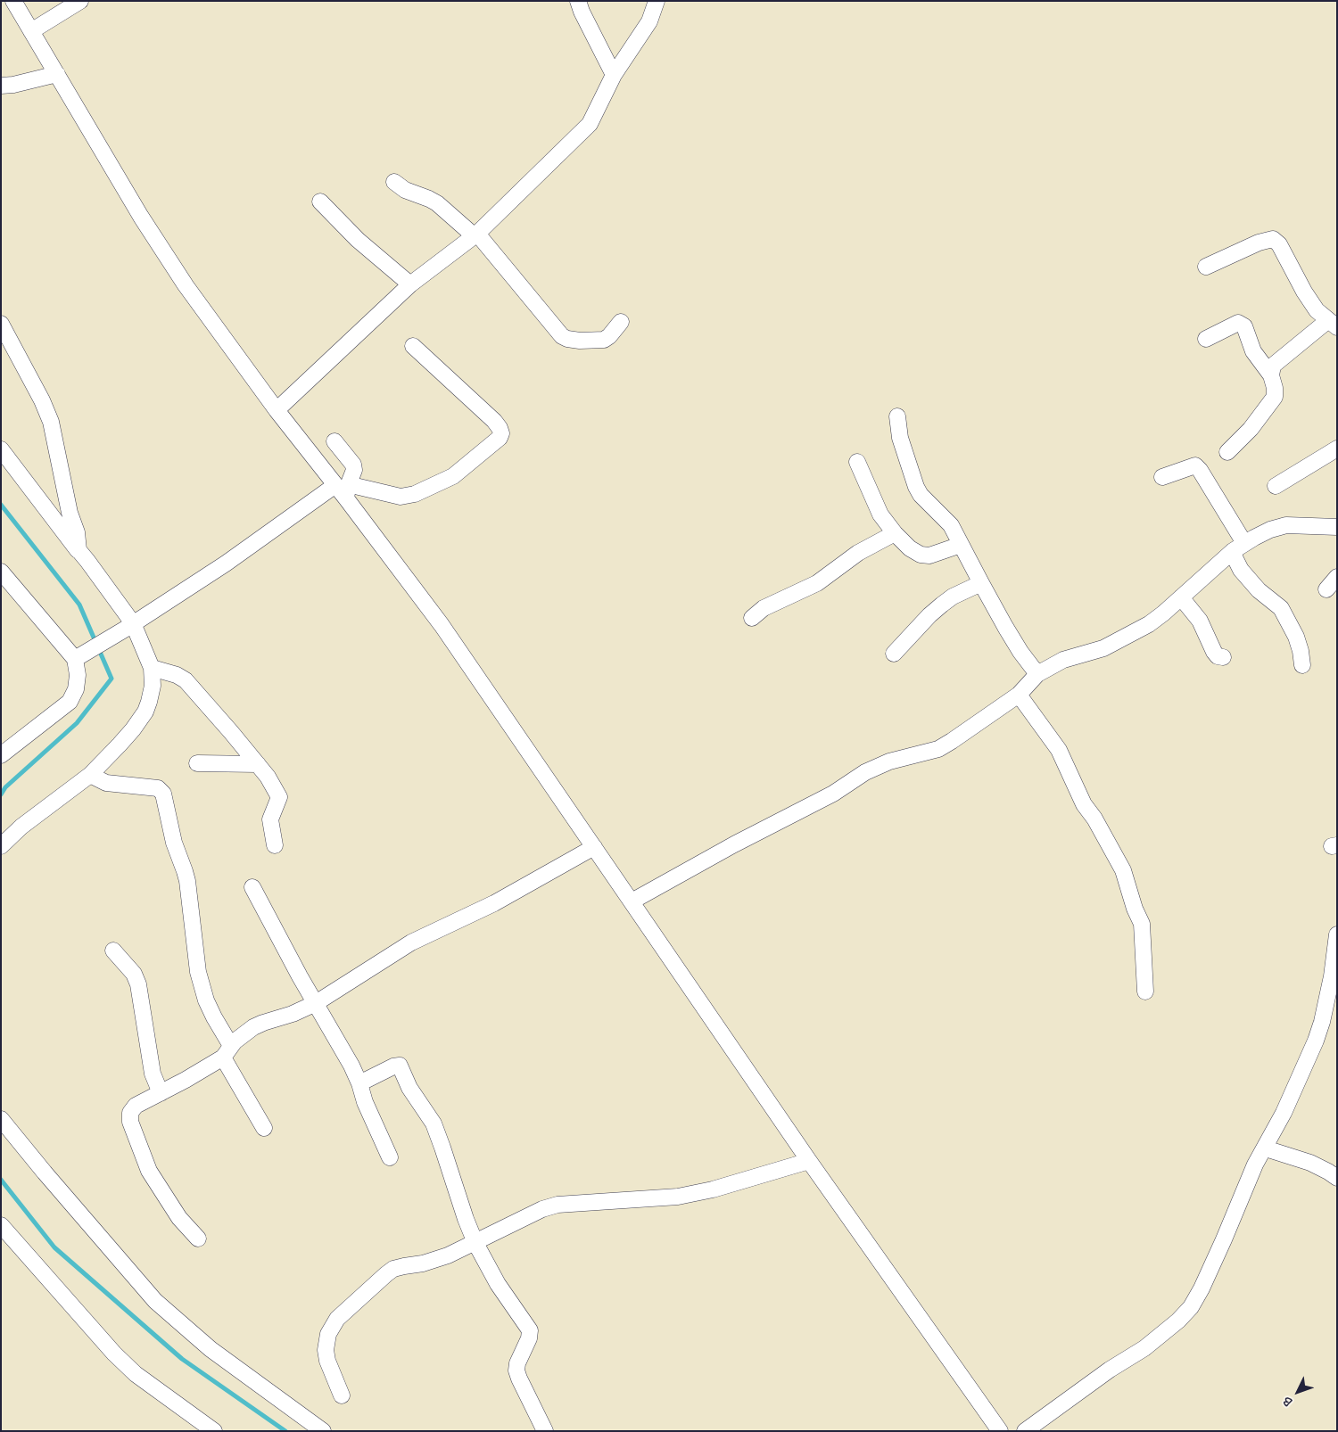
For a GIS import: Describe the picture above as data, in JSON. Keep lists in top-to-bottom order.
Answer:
{
  "north": "bottom left"
}
